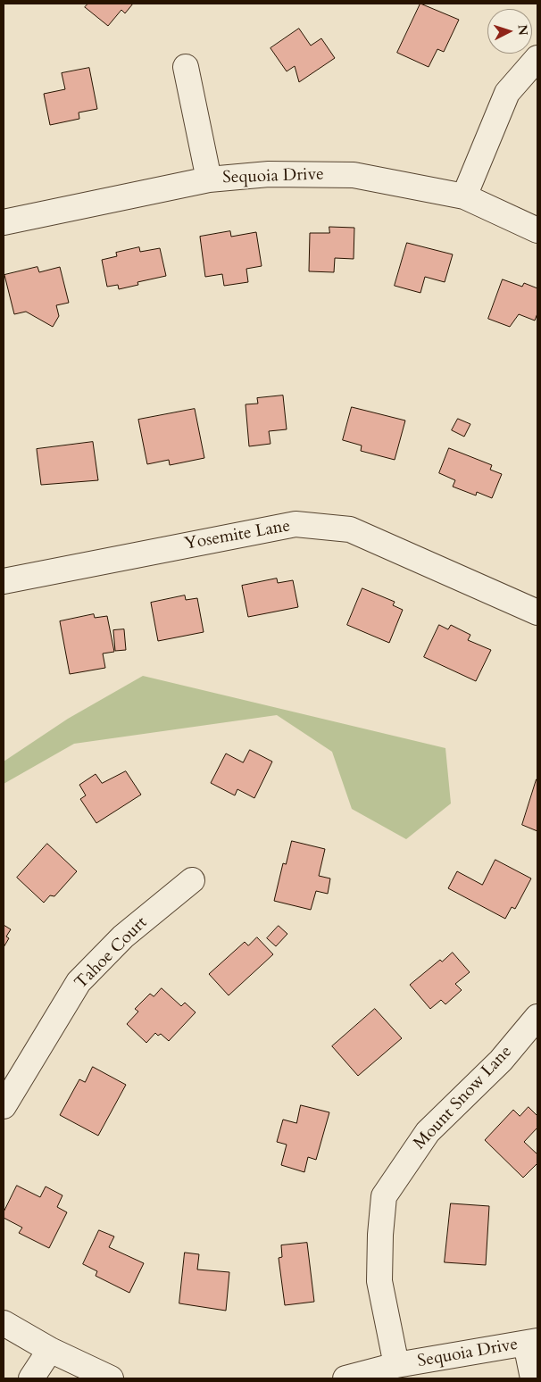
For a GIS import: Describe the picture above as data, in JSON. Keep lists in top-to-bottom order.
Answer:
{
  "streets": {
    "street": [
      "Sequoia Drive",
      "Yosemite Lane",
      "Tahoe Court",
      "Mount Snow Lane"
    ]
  },
  "crossings": [
    ["Sequoia Drive", "Mount Snow Lane"]
  ],
  "north": "right"
}
